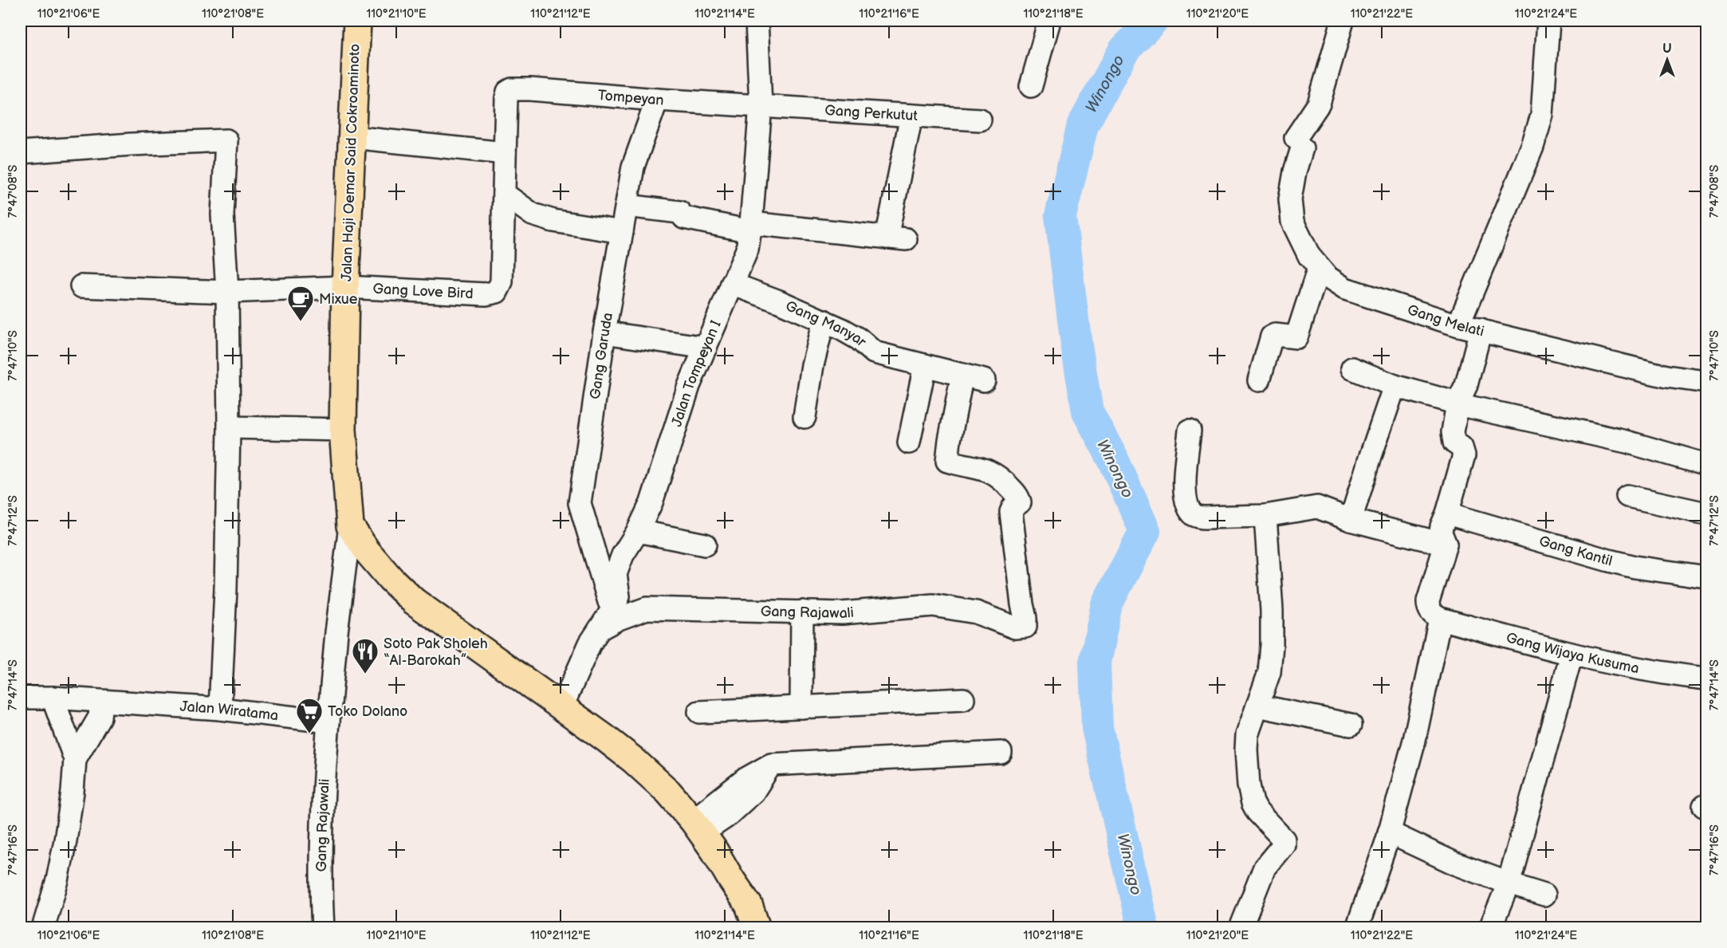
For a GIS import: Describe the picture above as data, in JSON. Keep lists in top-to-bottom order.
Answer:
{
  "streets": {
    "main road": ["Jalan Haji Oemar Said Cokroaminoto"],
    "street": [
      "Tompeyan",
      "Gang Perkutut",
      "Gang Love Bird",
      "Gang Melati",
      "Gang Manyar",
      "Gang Garuda",
      "Jalan Tompeyan I",
      "Gang Kantil",
      "Gang Rajawali",
      "Gang Wijaya Kusuma",
      "Jalan Wiratama"
    ]
  },
  "crossings": [
    ["Tompeyan", "Gang Perkutut"],
    ["Tompeyan", "Gang Garuda"],
    ["Tompeyan", "Jalan Tompeyan I"],
    ["Gang Perkutut", "Jalan Tompeyan I"],
    ["Jalan Haji Oemar Said Cokroaminoto", "Gang Love Bird"],
    ["Jalan Haji Oemar Said Cokroaminoto", "Jalan Tompeyan I"],
    ["Gang Manyar", "Jalan Tompeyan I"],
    ["Gang Manyar", "Gang Rajawali"],
    ["Gang Garuda", "Jalan Tompeyan I"],
    ["Jalan Tompeyan I", "Gang Rajawali"],
    ["Gang Rajawali", "Jalan Wiratama"]
  ],
  "water": ["Winongo"],
  "places": {
    "cafe": ["Mixue"],
    "restaurant": ["Soto Pak Sholeh “Al-Barokah”"],
    "supermarket": ["Toko Dolano"]
  },
  "north": "top",
  "coordinates": [
    "110°21'06\"E",
    "110°21'08\"E",
    "110°21'10\"E",
    "110°21'12\"E",
    "110°21'14\"E",
    "110°21'16\"E",
    "110°21'18\"E",
    "110°21'20\"E",
    "110°21'22\"E",
    "110°21'24\"E",
    "7°47'08\"S",
    "7°47'10\"S",
    "7°47'12\"S",
    "7°47'14\"S",
    "7°47'16\"S"
  ]
}
